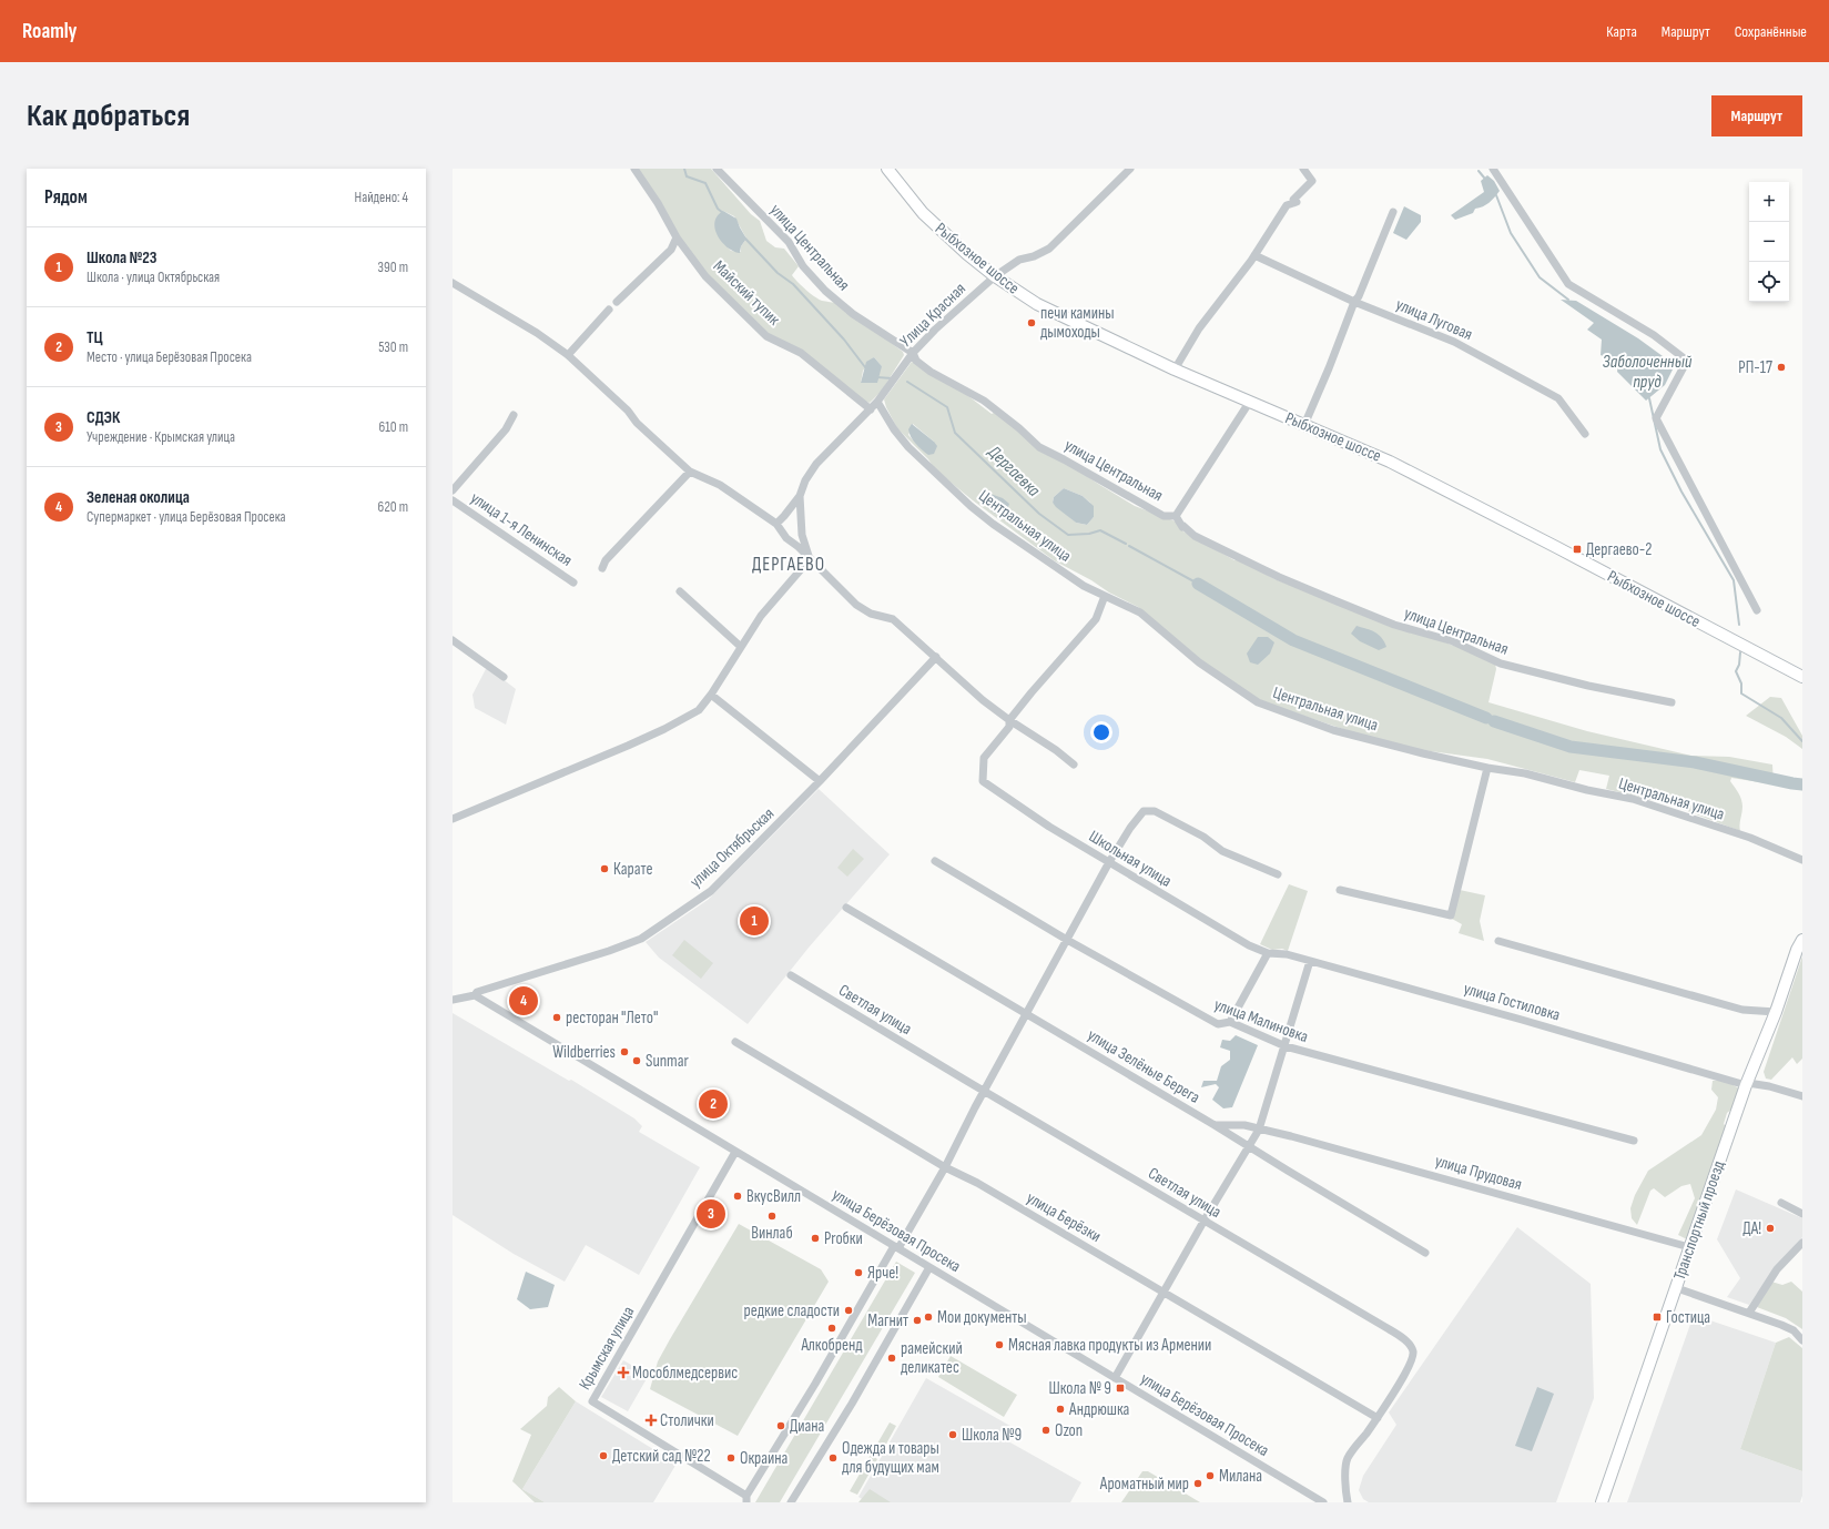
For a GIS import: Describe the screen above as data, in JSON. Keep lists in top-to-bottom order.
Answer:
{
  "streets": {
    "main road": ["Рыбхозное шоссе", "Транспортный проезд"],
    "street": [
      "улица Центральная",
      "Майский тупик",
      "Улица Красная",
      "улица Луговая",
      "Центральная улица",
      "улица 1-я Ленинская",
      "улица Октябрьская",
      "Школьная улица",
      "улица Гостиловка",
      "Светлая улица",
      "улица Малиновка",
      "улица Зелёные Берега",
      "улица Прудовая",
      "улица Берёзки",
      "улица Берёзовая Просека",
      "Крымская улица"
    ]
  },
  "crossings": [
    ["улица Центральная", "Улица Красная"],
    ["Рыбхозное шоссе", "Улица Красная"],
    ["Майский тупик", "Улица Красная"],
    ["Улица Красная", "Центральная улица"],
    ["улица Октябрьская", "улица Берёзовая Просека"],
    ["Школьная улица", "улица Гостиловка"],
    ["Школьная улица", "Крымская улица"],
    ["улица Гостиловка", "Транспортный проезд"],
    ["Светлая улица", "улица Берёзки"],
    ["Светлая улица", "Крымская улица"],
    ["улица Малиновка", "Крымская улица"],
    ["улица Зелёные Берега", "улица Прудовая"],
    ["улица Зелёные Берега", "Крымская улица"],
    ["улица Прудовая", "Транспортный проезд"],
    ["улица Берёзки", "Крымская улица"],
    ["улица Берёзовая Просека", "Крымская улица"]
  ],
  "districts": ["ДЕРГАЕВО"],
  "water": ["Заболоченный пруд", "Дергаевка"],
  "places": {
    "other": [
      "печи камины дымоходы",
      "РП-17",
      "Карате",
      "ресторан \"Лето\"",
      "Wildberries",
      "Sunmar",
      "ВкусВилл",
      "Винлаб",
      "ДА!",
      "Proбки",
      "Ярче!",
      "редкие сладости",
      "Мои документы",
      "Магнит",
      "Алкобренд",
      "Мясная лавка продукты из Армении",
      "рамейский деликатес",
      "Андрюшка",
      "Диана",
      "Ozon",
      "Школа №9",
      "Детский сад №22",
      "Окраина",
      "Одежда и товары для будущих мам",
      "Милана",
      "Ароматный мир"
    ],
    "transit": ["Дергаево-2", "Гостица", "Школа № 9"],
    "health": ["Мособлмедсервис", "Столички"]
  },
  "page": {
    "header": "Roamly",
    "nav": ["Карта", "Маршрут", "Сохранённые"],
    "buttons": "Маршрут",
    "title": "Как добраться",
    "heading": ["Рядом", "Найдено: 4"],
    "map_buttons": ["+", "−"],
    "list": [
      {
        "mark": "1",
        "name": "Школа №23",
        "note": "Школа · улица Октябрьская",
        "value": "390 m"
      },
      {
        "mark": "2",
        "name": "ТЦ",
        "note": "Место · улица Берёзовая Просека",
        "value": "530 m"
      },
      {
        "mark": "3",
        "name": "СДЭК",
        "note": "Учреждение · Крымская улица",
        "value": "610 m"
      },
      {
        "mark": "4",
        "name": "Зеленая околица",
        "note": "Супермаркет · улица Берёзовая Просека",
        "value": "620 m"
      }
    ],
    "pins": [
      "1",
      "4",
      "2",
      "3"
    ]
  }
}
